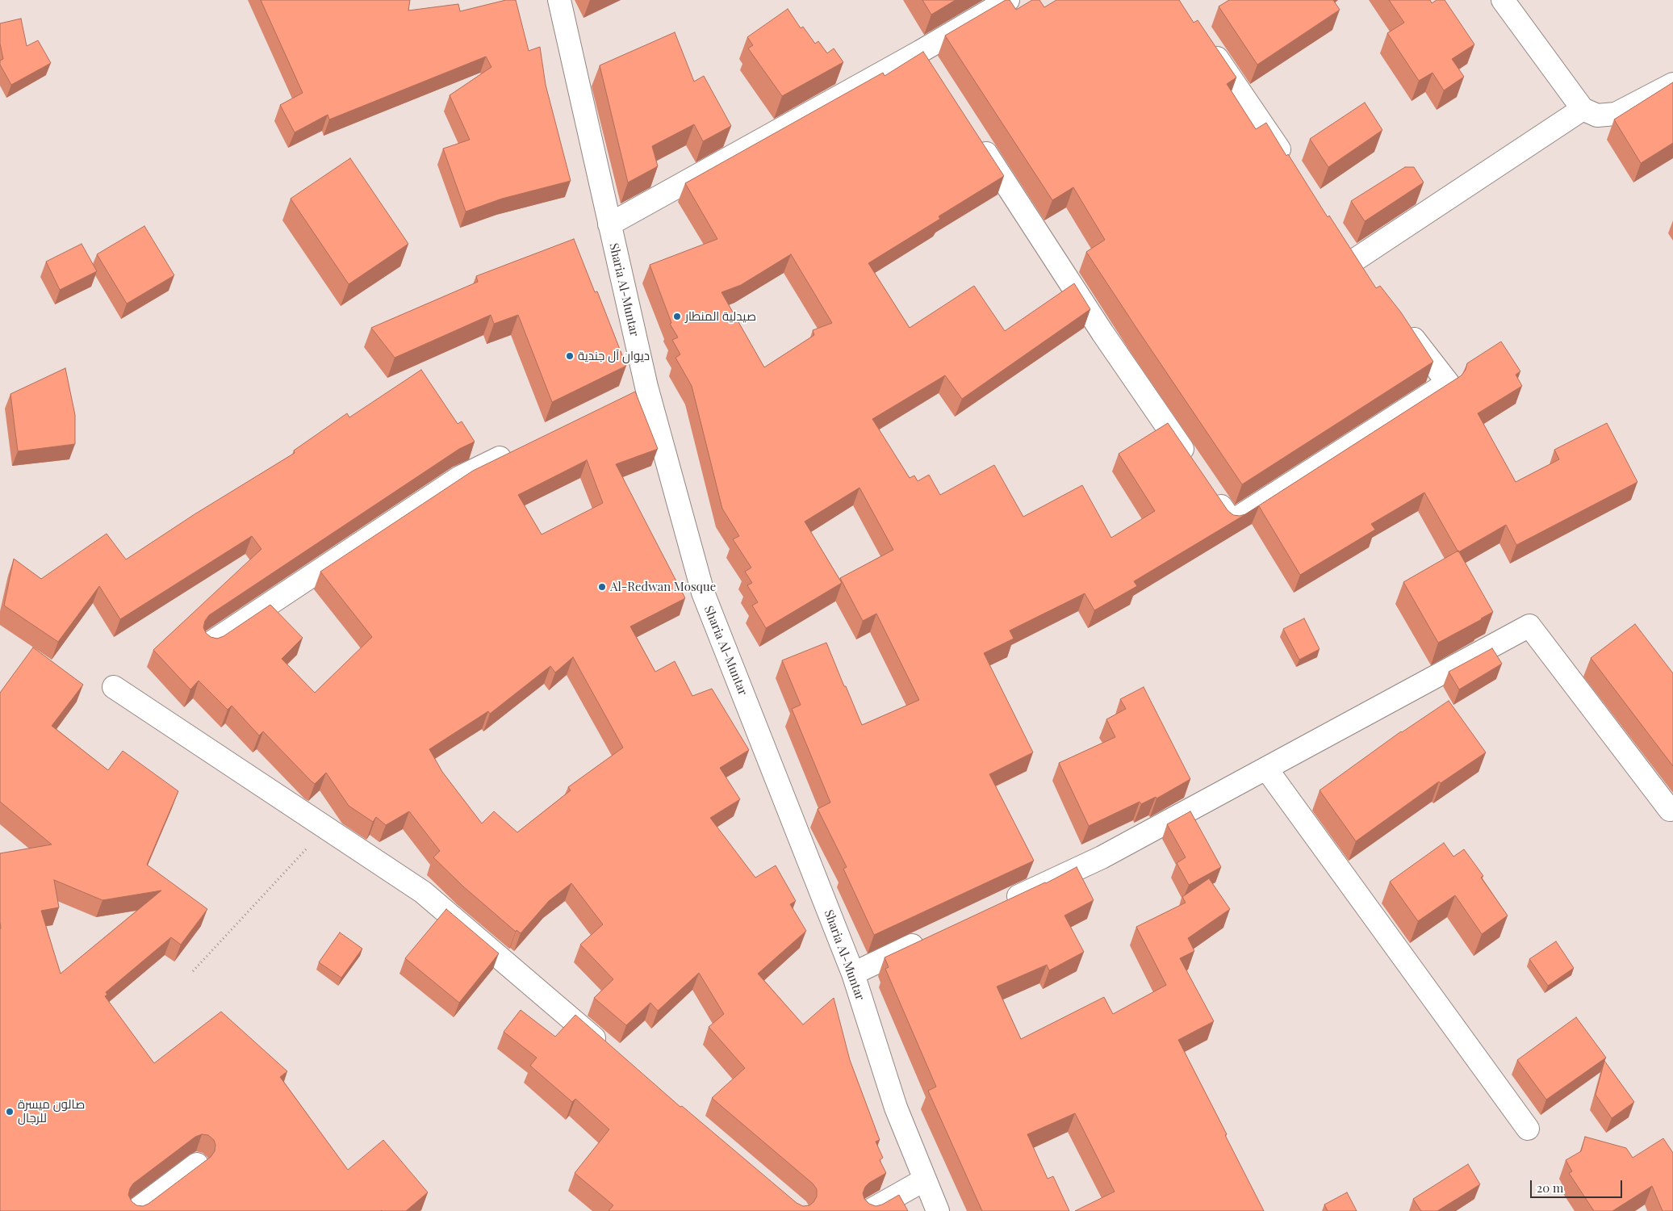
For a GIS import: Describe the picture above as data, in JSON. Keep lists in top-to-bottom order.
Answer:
{
  "streets": {
    "street": ["Sharia Al-Muntar"]
  },
  "places": [
    "صيدلية المنطار",
    "ديوان آل جندية",
    "Al-Redwan Mosque",
    "صالون ميسرة للرجال"
  ],
  "scale_bar": "20 m"
}
